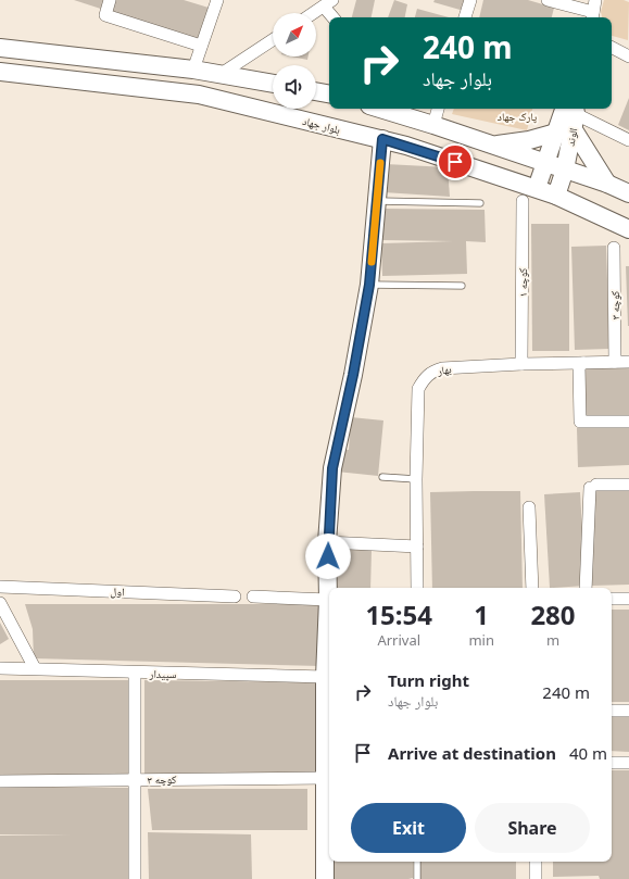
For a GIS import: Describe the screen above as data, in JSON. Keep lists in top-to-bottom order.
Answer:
{
  "streets": {
    "main road": ["بلوار جهاد", "الوند"],
    "street": [
      "کوچه ۱",
      "کوچه ۳",
      "بهار",
      "اول",
      "سپیدار"
    ]
  },
  "crossings": [
    ["بلوار جهاد", "الوند"],
    ["کوچه ۱", "بهار"],
    ["کوچه ۳", "بهار"]
  ],
  "parks": ["پارک جهاد"],
  "north": "top right",
  "page": {
    "turn": ["240 m", "بلوار جهاد"],
    "eta": [
      "15:54",
      "Arrival",
      "1",
      "min",
      "280",
      "m"
    ],
    "list": [
      {
        "name": "Turn right",
        "note": "بلوار جهاد",
        "value": "240 m"
      },
      {
        "name": "Arrive at destination",
        "value": "40 m"
      }
    ],
    "buttons": ["Exit", "Share"]
  }
}
